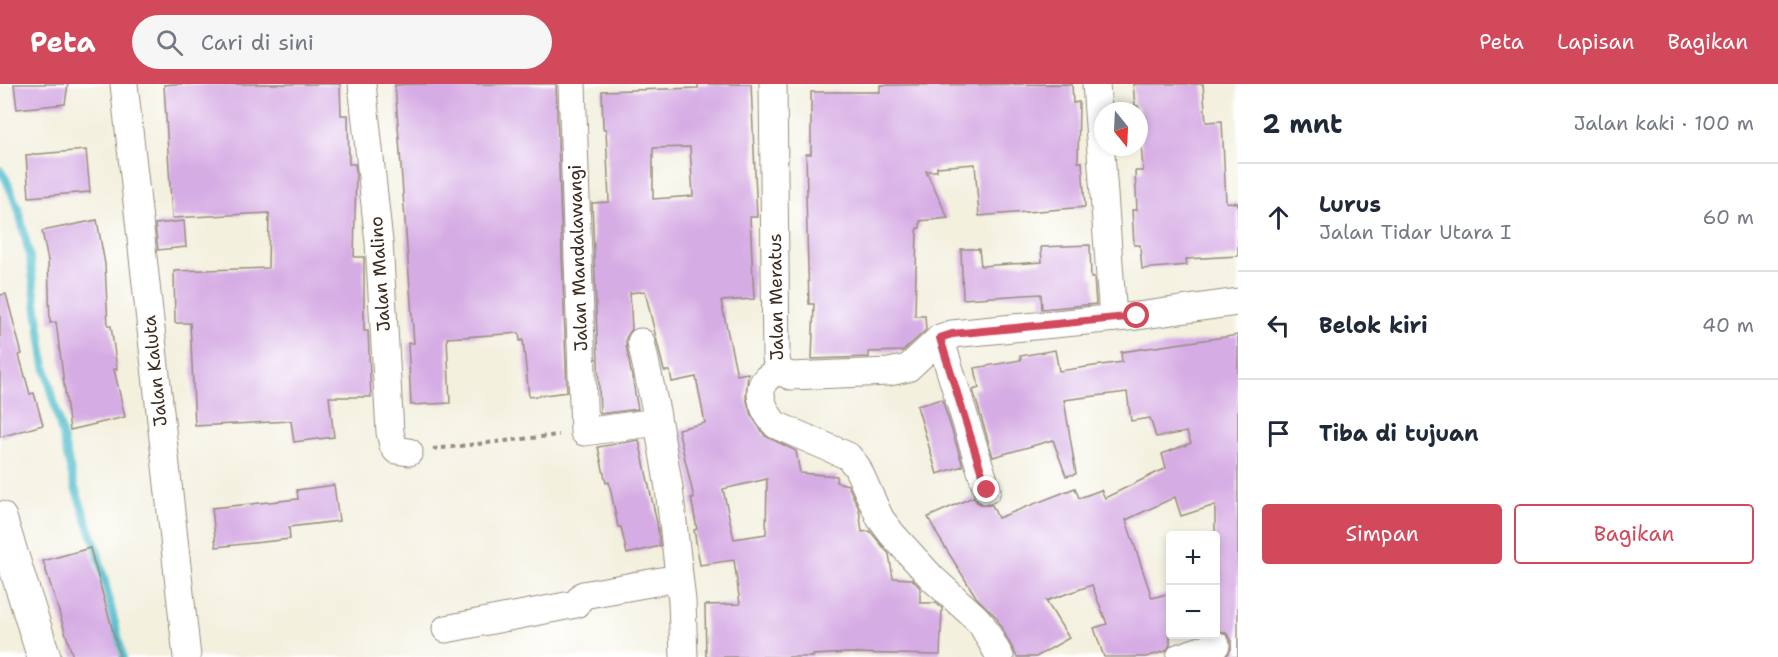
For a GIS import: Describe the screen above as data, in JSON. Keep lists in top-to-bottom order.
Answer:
{
  "streets": {
    "street": [
      "Jalan Mandalawangi",
      "Jalan Malino",
      "Jalan Meratus",
      "Jalan Kaluta"
    ]
  },
  "north": "bottom",
  "page": {
    "header": "Peta",
    "search": "Cari di sini",
    "nav": ["Peta", "Lapisan", "Bagikan"],
    "heading": ["2 mnt", "Jalan kaki · 100 m"],
    "list": [
      ["Lurus", "Jalan Tidar Utara I", "60 m"],
      ["Belok kiri", "40 m"],
      "Tiba di tujuan"
    ],
    "buttons": ["Simpan", "Bagikan"],
    "map_buttons": ["+", "−"]
  }
}
